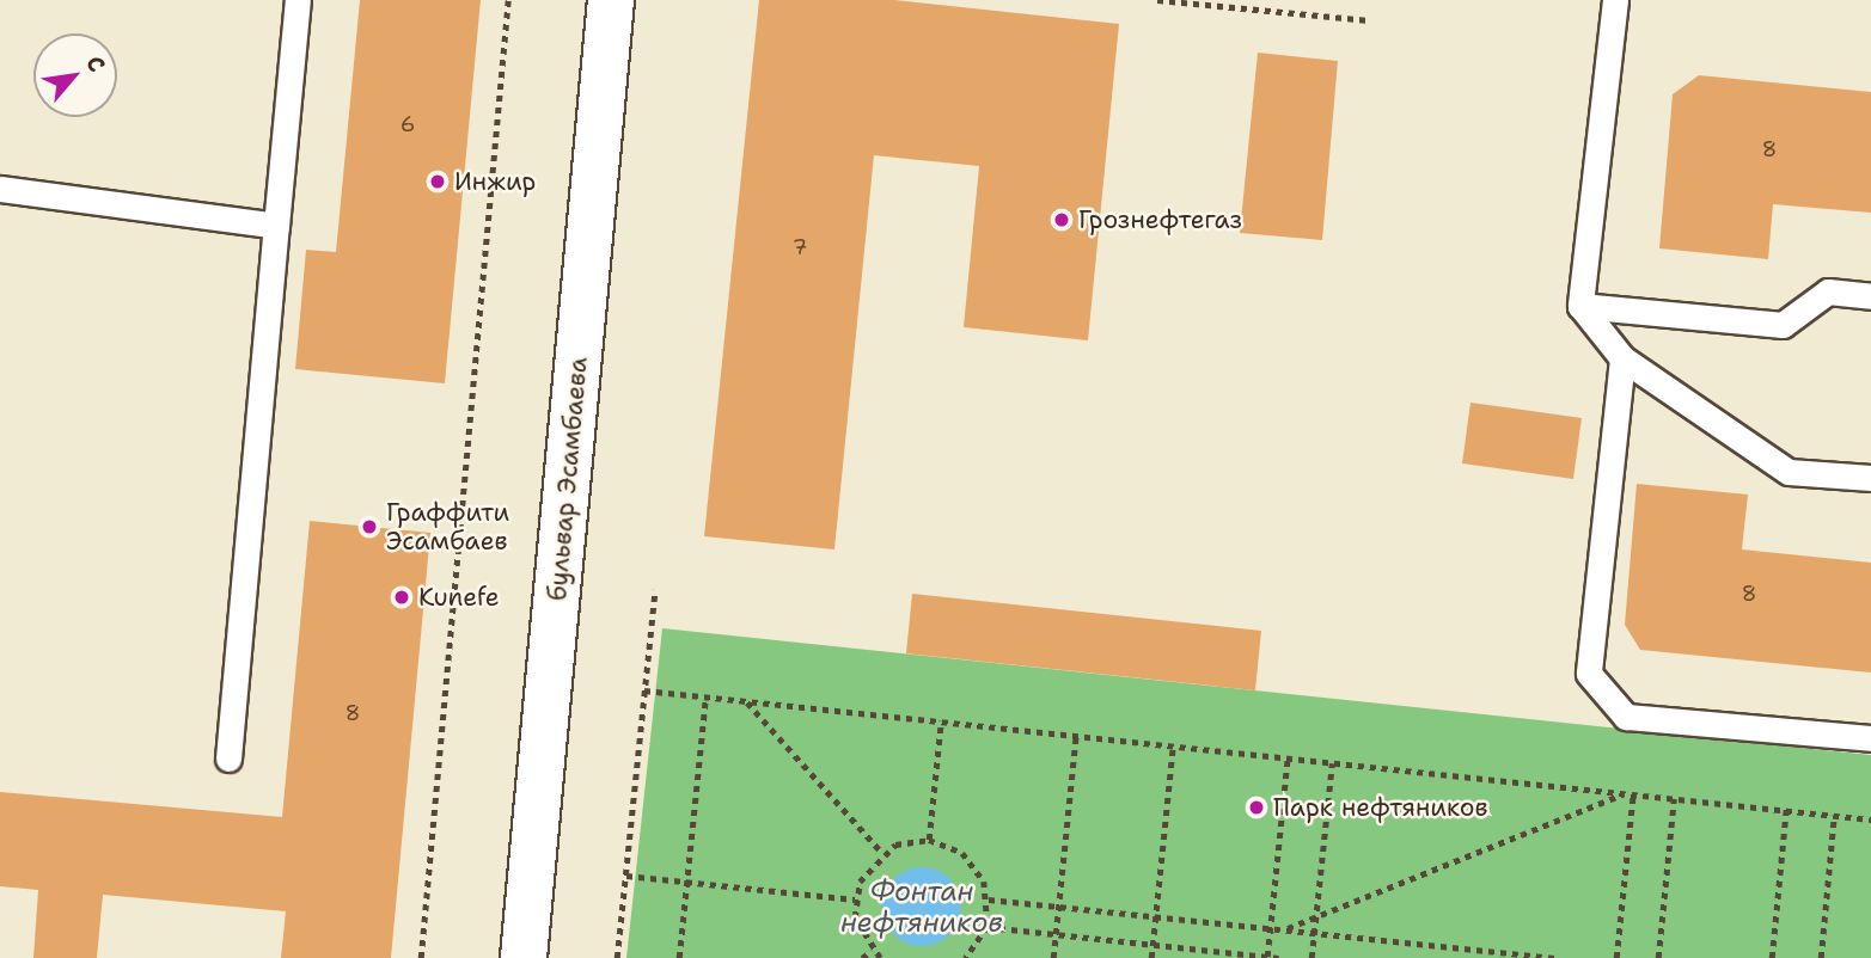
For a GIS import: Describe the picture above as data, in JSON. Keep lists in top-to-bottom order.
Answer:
{
  "streets": {
    "street": ["бульвар Эсамбаева"]
  },
  "water": ["Фонтан нефтяников"],
  "places": [
    "Инжир",
    "Грознефтегаз",
    "Граффити Эсамбаев",
    "Kunefe",
    "Парк нефтяников"
  ],
  "house_numbers": [
    "6",
    "8",
    "7",
    "8",
    "8"
  ],
  "north": "top right"
}
